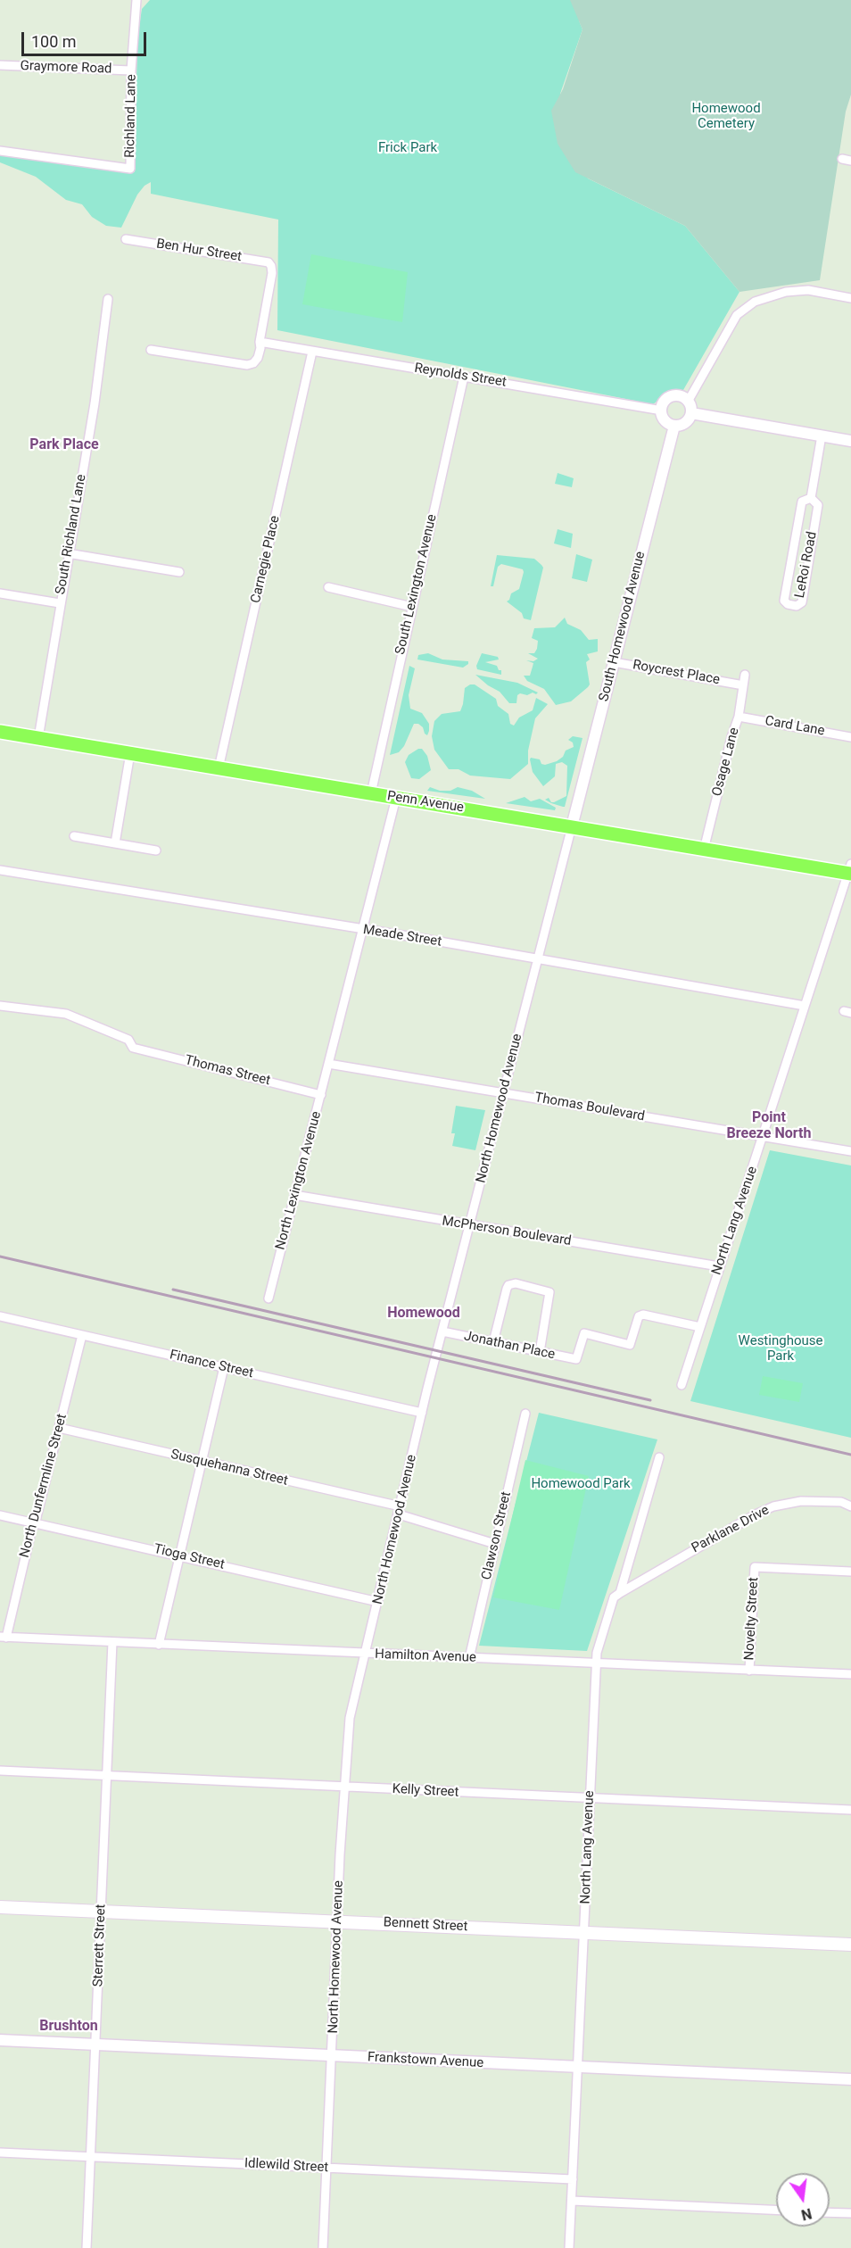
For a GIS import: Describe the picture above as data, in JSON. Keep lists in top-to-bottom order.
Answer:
{
  "streets": {
    "highway": ["Penn Avenue"],
    "main road": ["Bennett Street"],
    "street": [
      "Graymore Road",
      "Richland Lane",
      "Ben Hur Street",
      "Reynolds Street",
      "South Richland Lane",
      "Carnegie Place",
      "LeRoi Road",
      "South Lexington Avenue",
      "South Homewood Avenue",
      "Roycrest Place",
      "Card Lane",
      "Osage Lane",
      "Meade Street",
      "Thomas Street",
      "Thomas Boulevard",
      "North Homewood Avenue",
      "North Lexington Avenue",
      "North Lang Avenue",
      "McPherson Boulevard",
      "Jonathan Place",
      "Finance Street",
      "Susquehanna Street",
      "North Dunfermline Street",
      "Parklane Drive",
      "Clawson Street",
      "Tioga Street",
      "Novelty Street",
      "Hamilton Avenue",
      "Kelly Street",
      "Sterrett Street",
      "Frankstown Avenue",
      "Idlewild Street"
    ]
  },
  "crossings": [
    ["Graymore Road", "Richland Lane"],
    ["Ben Hur Street", "Reynolds Street"],
    ["Reynolds Street", "Carnegie Place"],
    ["Reynolds Street", "South Lexington Avenue"],
    ["Reynolds Street", "South Homewood Avenue"],
    ["South Richland Lane", "Penn Avenue"],
    ["Carnegie Place", "Penn Avenue"],
    ["South Lexington Avenue", "Penn Avenue"],
    ["South Homewood Avenue", "Roycrest Place"],
    ["South Homewood Avenue", "Penn Avenue"],
    ["South Homewood Avenue", "North Homewood Avenue"],
    ["Card Lane", "Osage Lane"],
    ["Osage Lane", "Penn Avenue"],
    ["Penn Avenue", "North Homewood Avenue"],
    ["Penn Avenue", "North Lexington Avenue"],
    ["Penn Avenue", "North Lang Avenue"],
    ["Meade Street", "North Homewood Avenue"],
    ["Meade Street", "North Lexington Avenue"],
    ["Meade Street", "North Lang Avenue"],
    ["Thomas Street", "North Lexington Avenue"],
    ["Thomas Boulevard", "North Homewood Avenue"],
    ["Thomas Boulevard", "North Lexington Avenue"],
    ["Thomas Boulevard", "North Lang Avenue"],
    ["North Homewood Avenue", "McPherson Boulevard"],
    ["North Homewood Avenue", "Jonathan Place"],
    ["North Homewood Avenue", "Finance Street"],
    ["North Homewood Avenue", "Susquehanna Street"],
    ["North Homewood Avenue", "Tioga Street"],
    ["North Homewood Avenue", "Hamilton Avenue"],
    ["North Homewood Avenue", "Kelly Street"],
    ["North Homewood Avenue", "Bennett Street"],
    ["North Homewood Avenue", "Frankstown Avenue"],
    ["North Homewood Avenue", "Idlewild Street"],
    ["North Lexington Avenue", "McPherson Boulevard"],
    ["North Lang Avenue", "McPherson Boulevard"],
    ["North Lang Avenue", "Jonathan Place"],
    ["North Lang Avenue", "Parklane Drive"],
    ["North Lang Avenue", "Hamilton Avenue"],
    ["North Lang Avenue", "Kelly Street"],
    ["North Lang Avenue", "Bennett Street"],
    ["North Lang Avenue", "Frankstown Avenue"],
    ["North Lang Avenue", "Idlewild Street"],
    ["Finance Street", "North Dunfermline Street"],
    ["Susquehanna Street", "North Dunfermline Street"],
    ["Susquehanna Street", "Clawson Street"],
    ["North Dunfermline Street", "Tioga Street"],
    ["North Dunfermline Street", "Hamilton Avenue"],
    ["Clawson Street", "Hamilton Avenue"],
    ["Novelty Street", "Hamilton Avenue"],
    ["Hamilton Avenue", "Sterrett Street"],
    ["Kelly Street", "Sterrett Street"],
    ["Bennett Street", "Sterrett Street"],
    ["Sterrett Street", "Frankstown Avenue"],
    ["Sterrett Street", "Idlewild Street"]
  ],
  "districts": [
    "Park Place",
    "Point Breeze North",
    "Homewood",
    "Brushton"
  ],
  "parks": [
    "Homewood Cemetery",
    "Frick Park",
    "Westinghouse Park",
    "Homewood Park"
  ],
  "scale_bar": "100 m",
  "north": "bottom"
}
